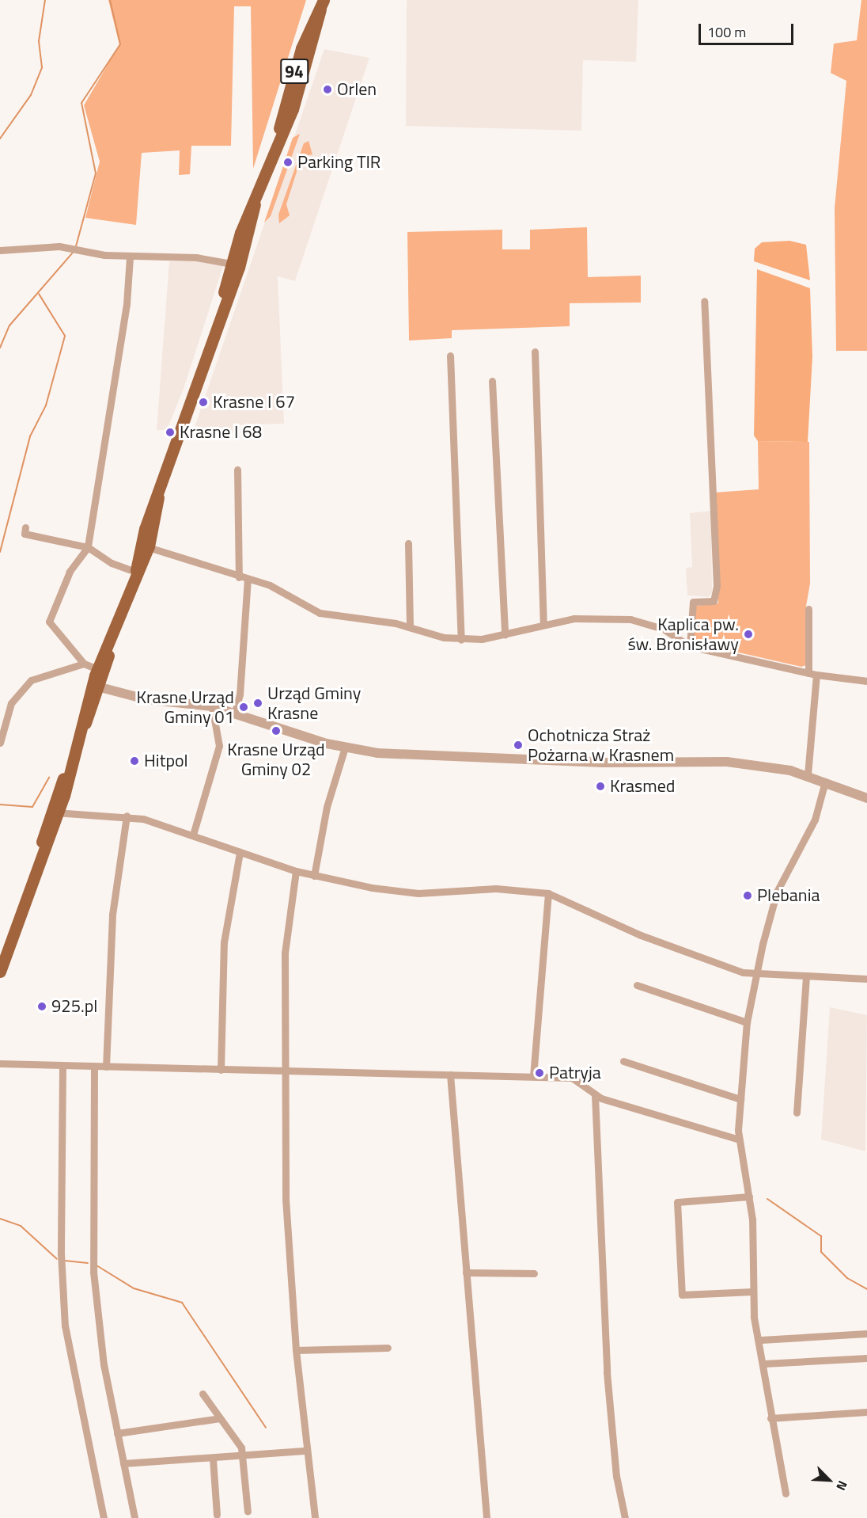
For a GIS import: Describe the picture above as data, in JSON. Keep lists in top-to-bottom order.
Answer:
{
  "streets": {
    "main road": ["94"]
  },
  "places": [
    "Orlen",
    "Parking TIR",
    "Krasne I 67",
    "Krasne I 68",
    "Kaplica pw. św. Bronisławy",
    "Urząd Gminy Krasne",
    "Krasne Urząd Gminy 01",
    "Krasne Urząd Gminy 02",
    "Ochotnicza Straż Pożarna w Krasnem",
    "Hitpol",
    "Krasmed",
    "Plebania",
    "925.pl",
    "Patryja"
  ],
  "scale_bar": "100 m",
  "north": "bottom right"
}
